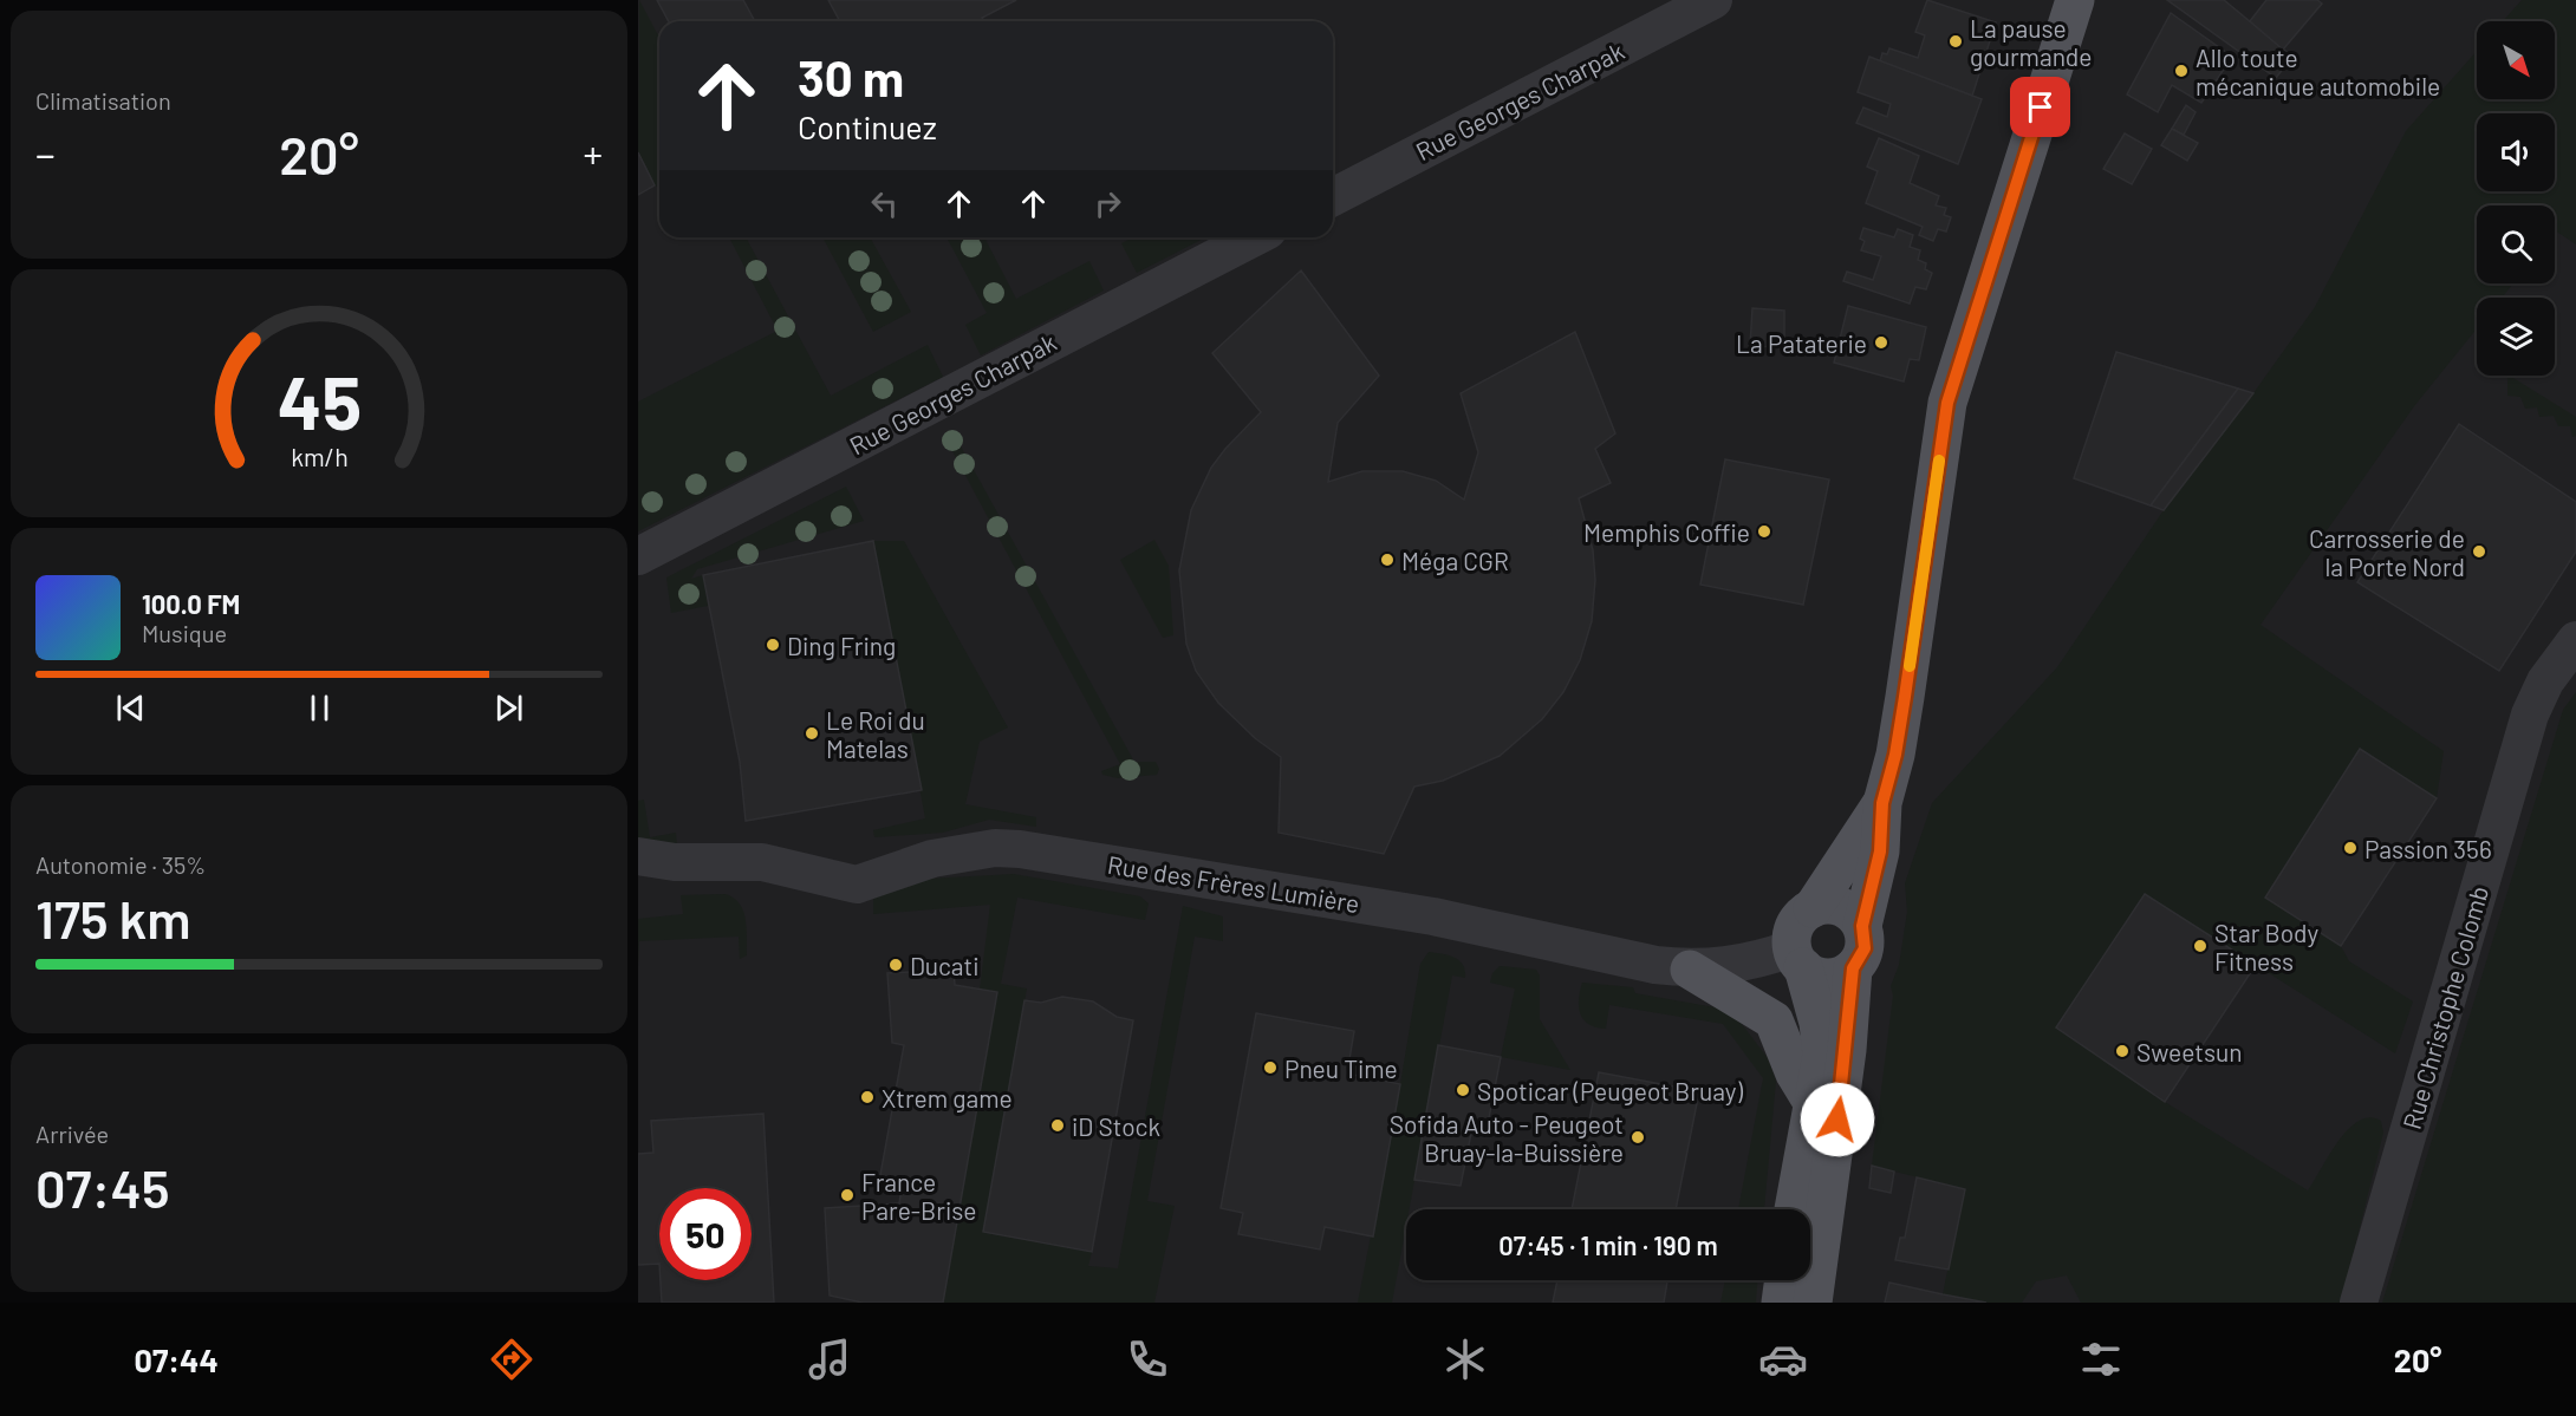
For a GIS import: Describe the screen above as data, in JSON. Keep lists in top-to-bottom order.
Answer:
{
  "streets": {
    "street": ["Rue Georges Charpak", "Rue des Frères Lumière", "Rue Christophe Colomb"]
  },
  "places": [
    "La pause gourmande",
    "Allo toute mécanique automobile",
    "La Pataterie",
    "Memphis Coffie",
    "Carrosserie de la Porte Nord",
    "Méga CGR",
    "Ding Fring",
    "Le Roi du Matelas",
    "Passion 356",
    "Star Body Fitness",
    "Ducati",
    "Sweetsun",
    "Pneu Time",
    "Spoticar (Peugeot Bruay)",
    "Xtrem game",
    "iD Stock",
    "Sofida Auto - Peugeot Bruay-la-Buissière",
    "France Pare-Brise"
  ],
  "north": "bottom right",
  "page": {
    "tile": [
      "Climatisation",
      ["Autonomie · 35%", "175 km"],
      ["Arrivée", "07:45"]
    ],
    "turn": ["30 m", "Continuez"],
    "heat": ["−", "20°", "+"],
    "song": ["100.0 FM", "Musique"],
    "limit": "50",
    "trip": "07:45 · 1 min · 190 m",
    "tabs": ["07:44", "20°"],
    "gauge": ["45", "km/h"]
  }
}
